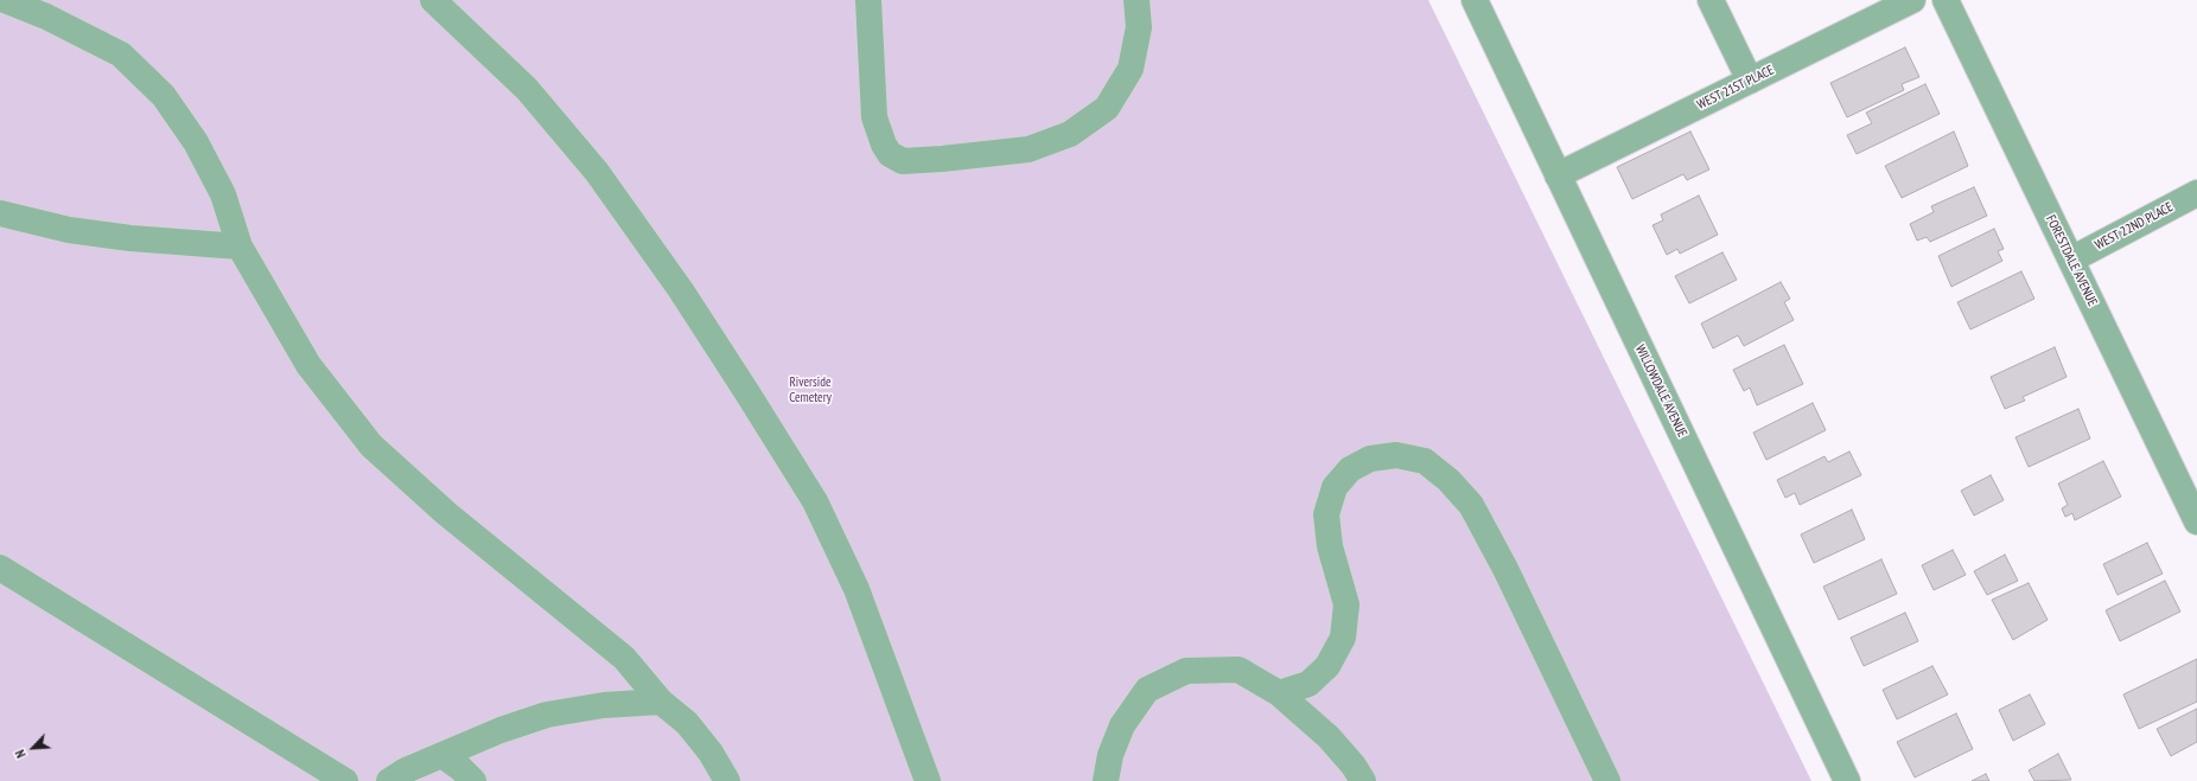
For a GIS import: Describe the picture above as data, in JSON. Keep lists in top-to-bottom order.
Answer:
{
  "streets": {
    "street": [
      "WEST 21ST PLACE",
      "WEST 22ND PLACE",
      "FORESTDALE AVENUE",
      "WILLOWDALE AVENUE"
    ]
  },
  "crossings": [
    ["WEST 21ST PLACE", "WILLOWDALE AVENUE"],
    ["WEST 22ND PLACE", "FORESTDALE AVENUE"]
  ],
  "parks": ["Riverside Cemetery"],
  "north": "bottom left"
}
